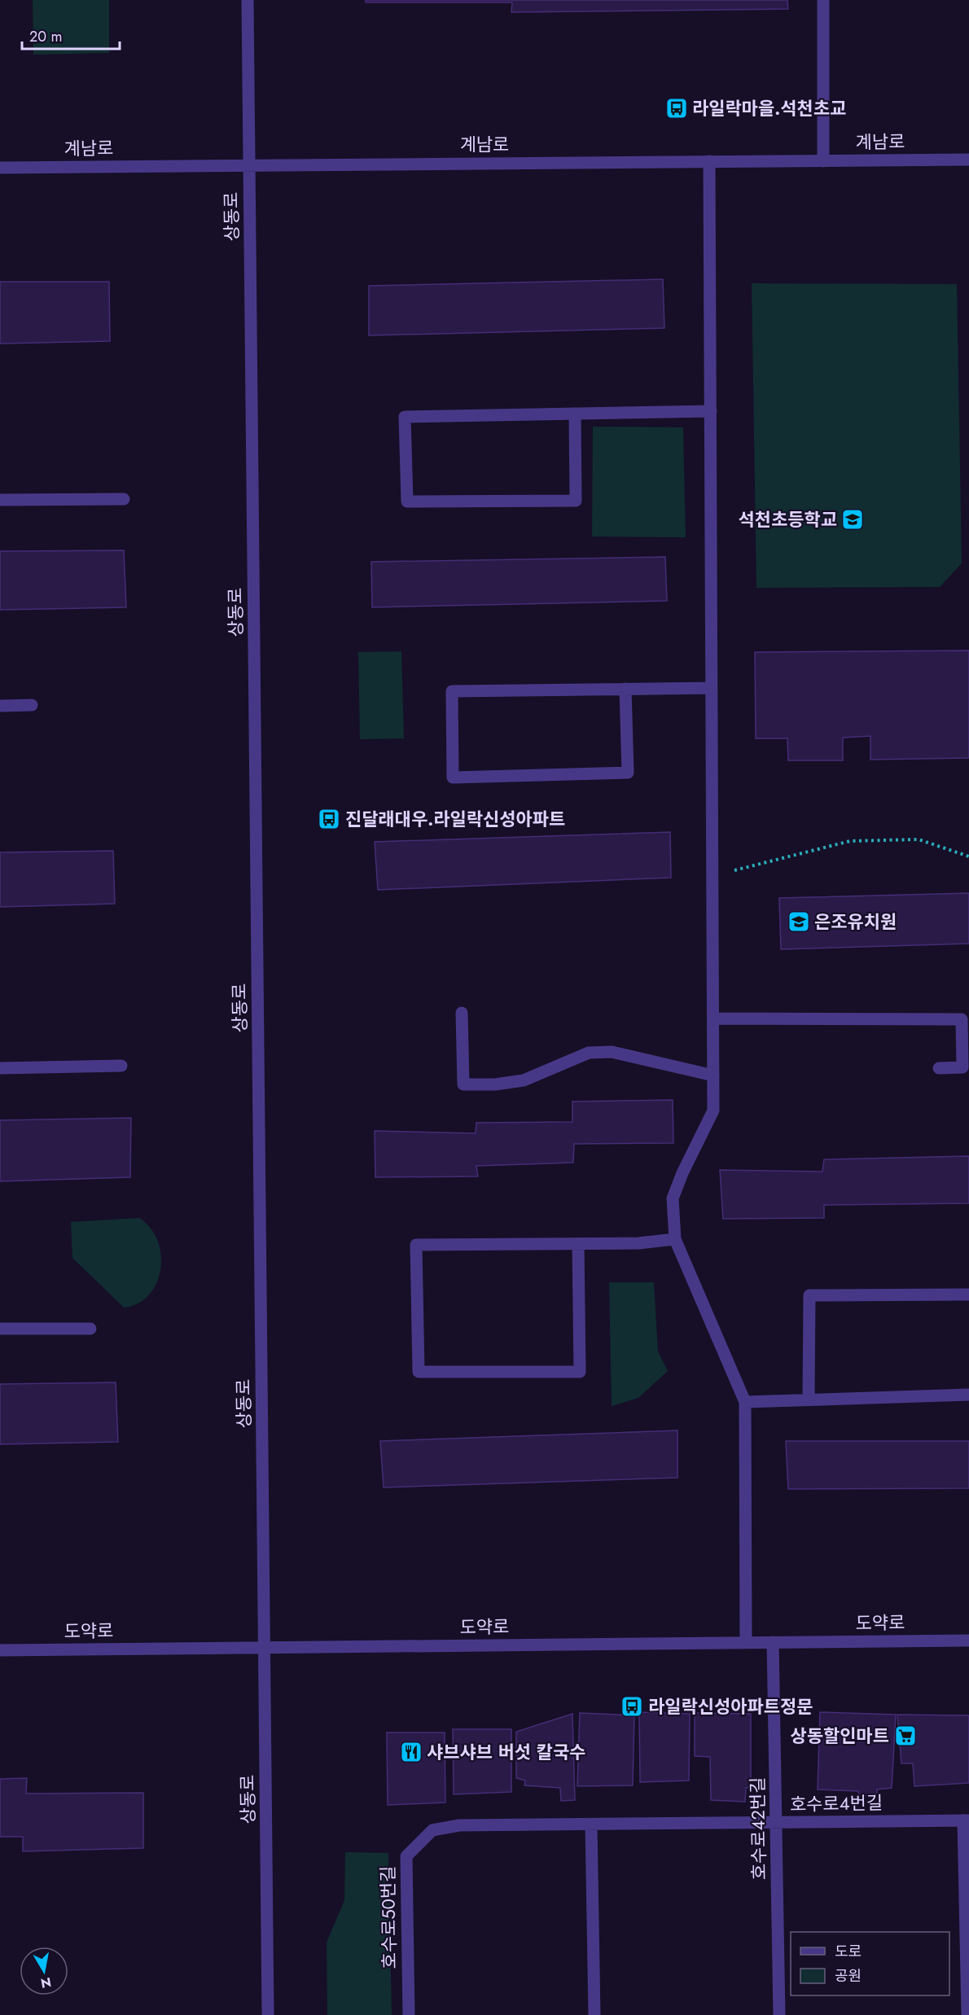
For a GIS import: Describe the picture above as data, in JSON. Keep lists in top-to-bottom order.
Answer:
{
  "streets": {
    "street": [
      "계남로",
      "상동로",
      "도약로",
      "호수로4번길",
      "호수로42번길",
      "호수로50번길"
    ]
  },
  "crossings": [
    ["계남로", "상동로"],
    ["상동로", "도약로"],
    ["도약로", "호수로42번길"],
    ["호수로4번길", "호수로42번길"],
    ["호수로4번길", "호수로50번길"]
  ],
  "places": {
    "bus stop": ["라일락마을.석천초교", "진달래대우.라일락신성아파트", "라일락신성아파트정문"],
    "school or university": ["석천초등학교", "은조유치원"],
    "supermarket": ["상동할인마트"],
    "restaurant": ["샤브샤브 버섯 칼국수"]
  },
  "legend": ["도로", "공원"],
  "scale_bar": "20 m",
  "north": "bottom"
}
